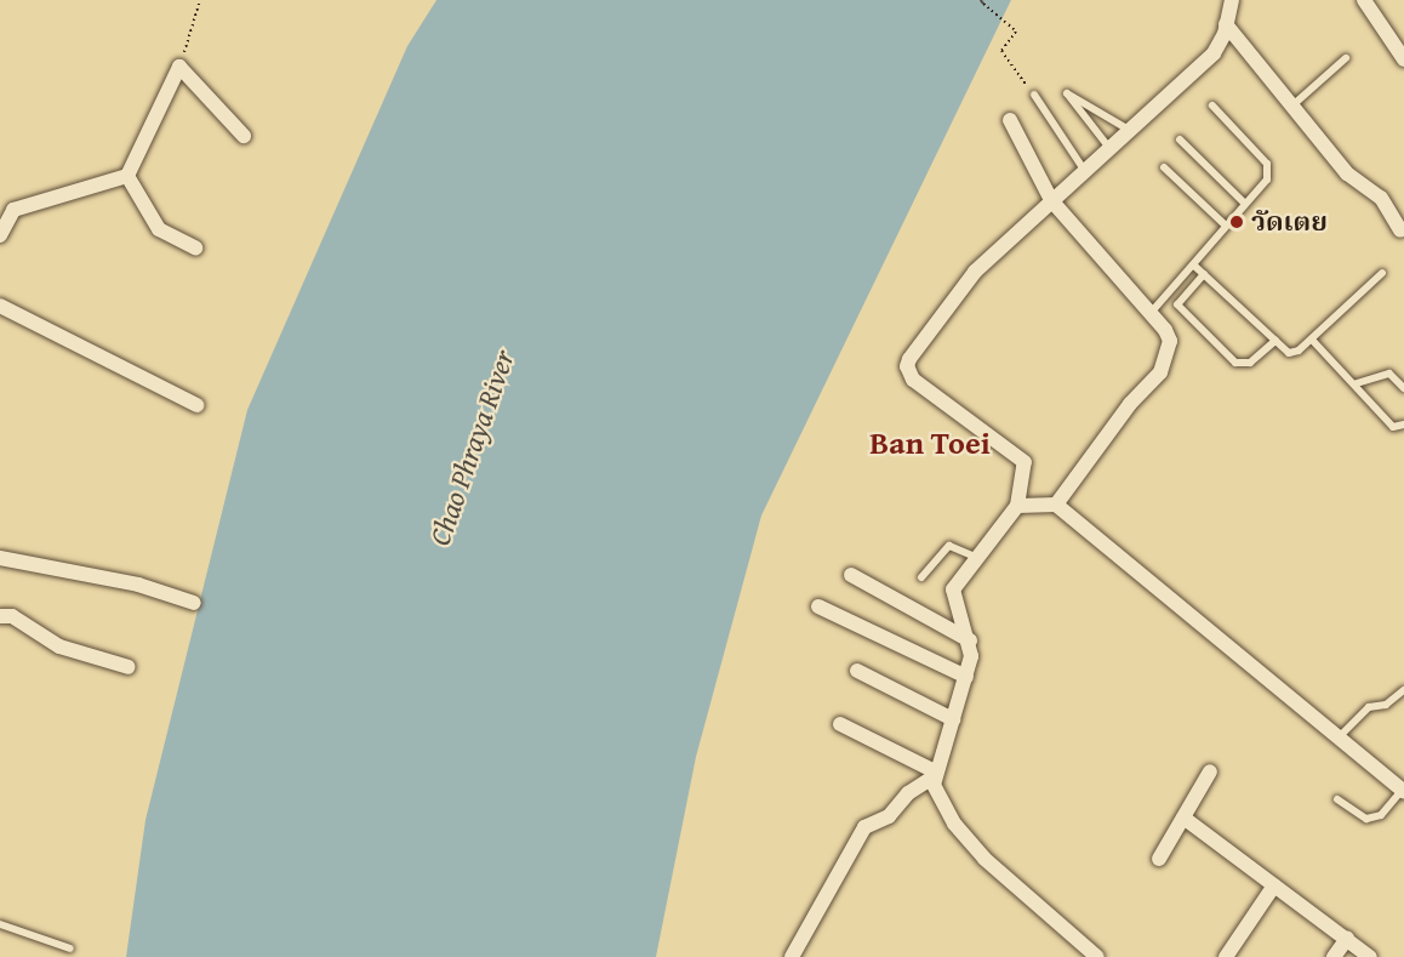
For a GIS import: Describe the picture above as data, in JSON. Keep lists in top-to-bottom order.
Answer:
{
  "districts": ["Ban Toei"],
  "water": ["Chao Phraya River"],
  "places": ["วัดเตย"]
}
